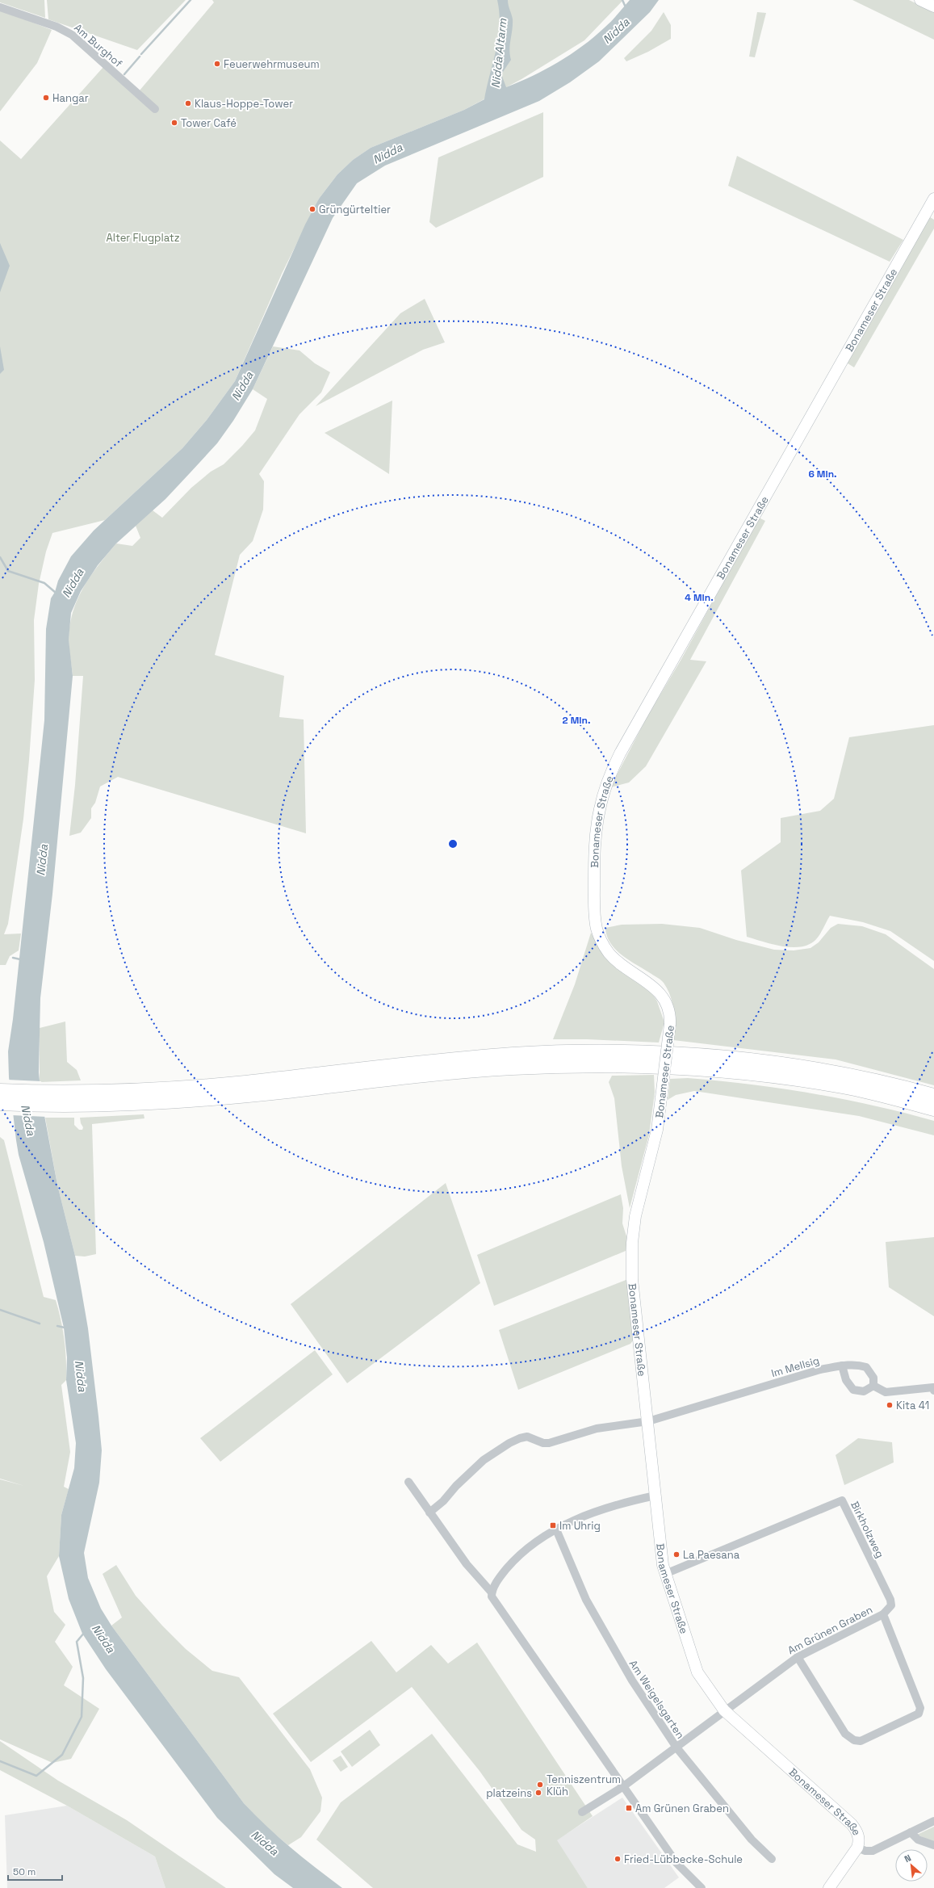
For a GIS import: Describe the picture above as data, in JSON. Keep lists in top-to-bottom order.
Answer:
{
  "streets": {
    "street": [
      "Am Burghof",
      "Bonameser Straße",
      "Im Mellsig",
      "Birkholzweg",
      "Am Grünen Graben",
      "Am Weigelsgarten"
    ]
  },
  "crossings": [
    ["Bonameser Straße", "Im Mellsig"],
    ["Bonameser Straße", "Birkholzweg"],
    ["Bonameser Straße", "Am Grünen Graben"],
    ["Birkholzweg", "Am Grünen Graben"],
    ["Am Grünen Graben", "Am Weigelsgarten"]
  ],
  "water": ["Nidda", "Nidda Altarm"],
  "parks": ["Alter Flugplatz"],
  "places": {
    "other": [
      "Feuerwehrmuseum",
      "Hangar",
      "Klaus-Hoppe-Tower",
      "Tower Café",
      "Grüngürteltier",
      "Kita 41",
      "La Paesana",
      "Tenniszentrum Klüh",
      "platzeins",
      "Fried-Lübbecke-Schule"
    ],
    "transit": ["Im Uhrig", "Am Grünen Graben"]
  },
  "scale_bar": "50 m",
  "north": "top left",
  "rings": ["6 Min.", "4 Min.", "2 Min."]
}
